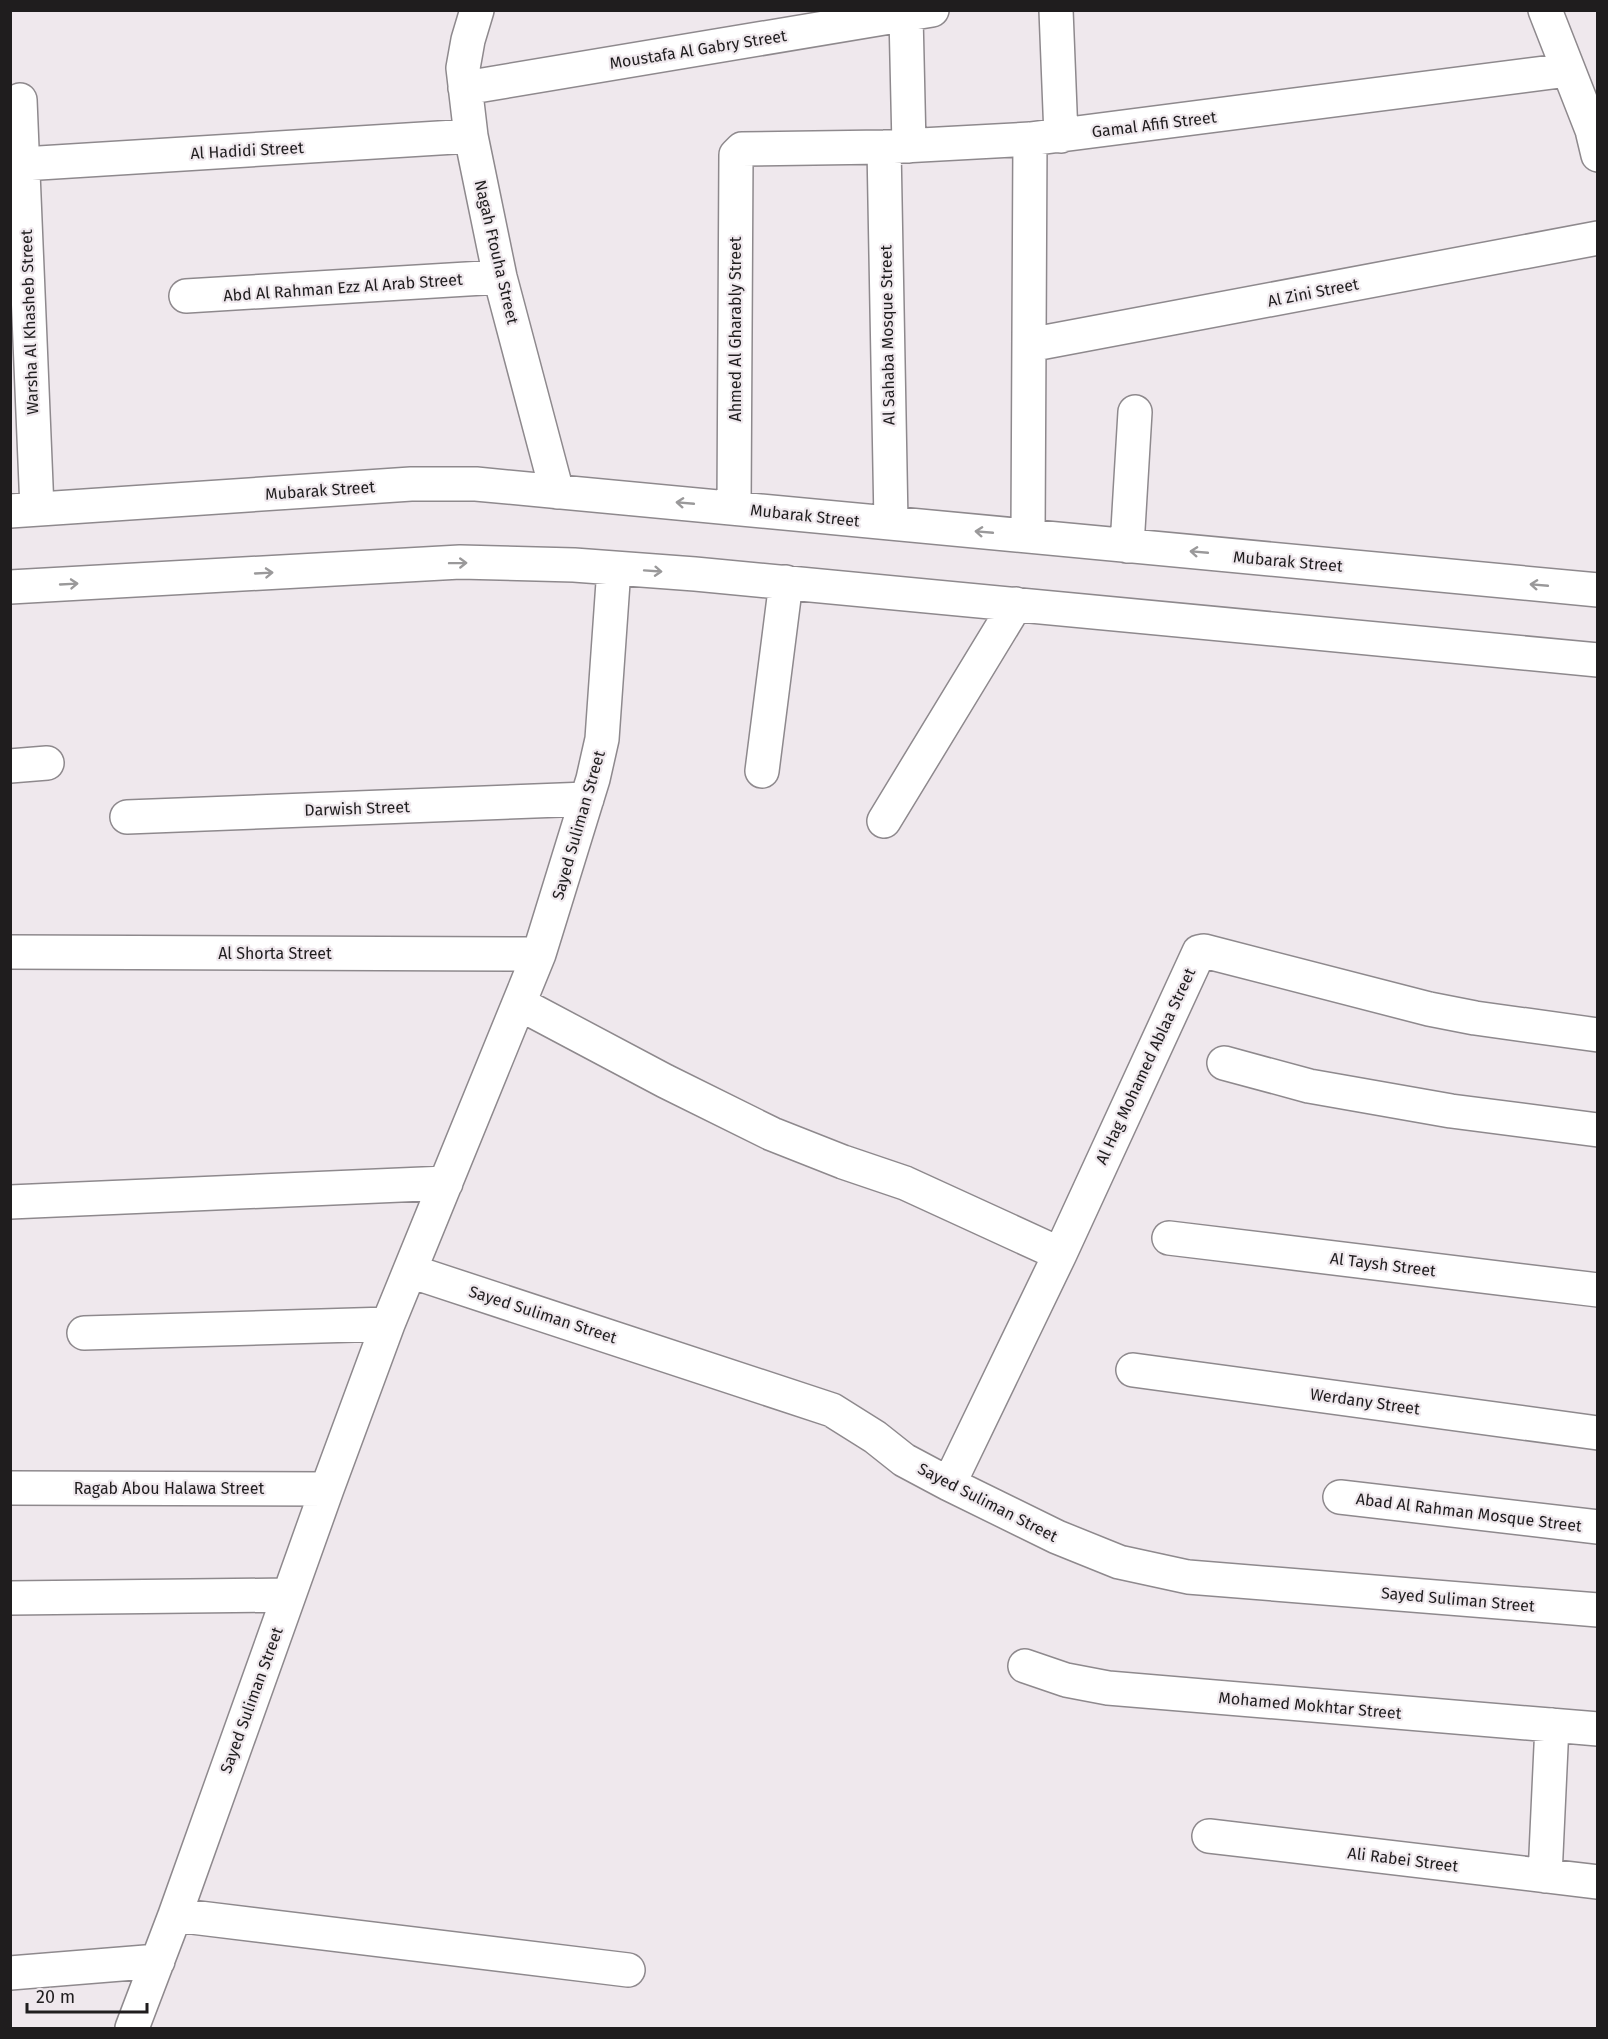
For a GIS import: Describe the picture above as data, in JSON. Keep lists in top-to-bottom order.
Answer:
{
  "streets": {
    "street": [
      "Moustafa Al Gabry Street",
      "Gamal Afifi Street",
      "Al Hadidi Street",
      "Nagah Ftouha Street",
      "Abd Al Rahman Ezz Al Arab Street",
      "Al Zini Street",
      "Warsha Al Khasheb Street",
      "Ahmed Al Gharably Street",
      "Al Sahaba Mosque Street",
      "Mubarak Street",
      "Darwish Street",
      "Sayed Suliman Street",
      "Al Shorta Street",
      "Al Hag Mohamed Ablaa Street",
      "Al Taysh Street",
      "Werdany Street",
      "Ragab Abou Halawa Street",
      "Abad Al Rahman Mosque Street",
      "Mohamed Mokhtar Street",
      "Ali Rabei Street"
    ]
  },
  "crossings": [
    ["Moustafa Al Gabry Street", "Nagah Ftouha Street"],
    ["Moustafa Al Gabry Street", "Al Sahaba Mosque Street"],
    ["Gamal Afifi Street", "Ahmed Al Gharably Street"],
    ["Gamal Afifi Street", "Al Sahaba Mosque Street"],
    ["Al Hadidi Street", "Nagah Ftouha Street"],
    ["Al Hadidi Street", "Warsha Al Khasheb Street"],
    ["Nagah Ftouha Street", "Abd Al Rahman Ezz Al Arab Street"],
    ["Nagah Ftouha Street", "Mubarak Street"],
    ["Warsha Al Khasheb Street", "Mubarak Street"],
    ["Ahmed Al Gharably Street", "Mubarak Street"],
    ["Al Sahaba Mosque Street", "Mubarak Street"],
    ["Darwish Street", "Sayed Suliman Street"],
    ["Sayed Suliman Street", "Al Shorta Street"],
    ["Sayed Suliman Street", "Al Hag Mohamed Ablaa Street"],
    ["Sayed Suliman Street", "Ragab Abou Halawa Street"]
  ],
  "scale_bar": "20 m"
}
